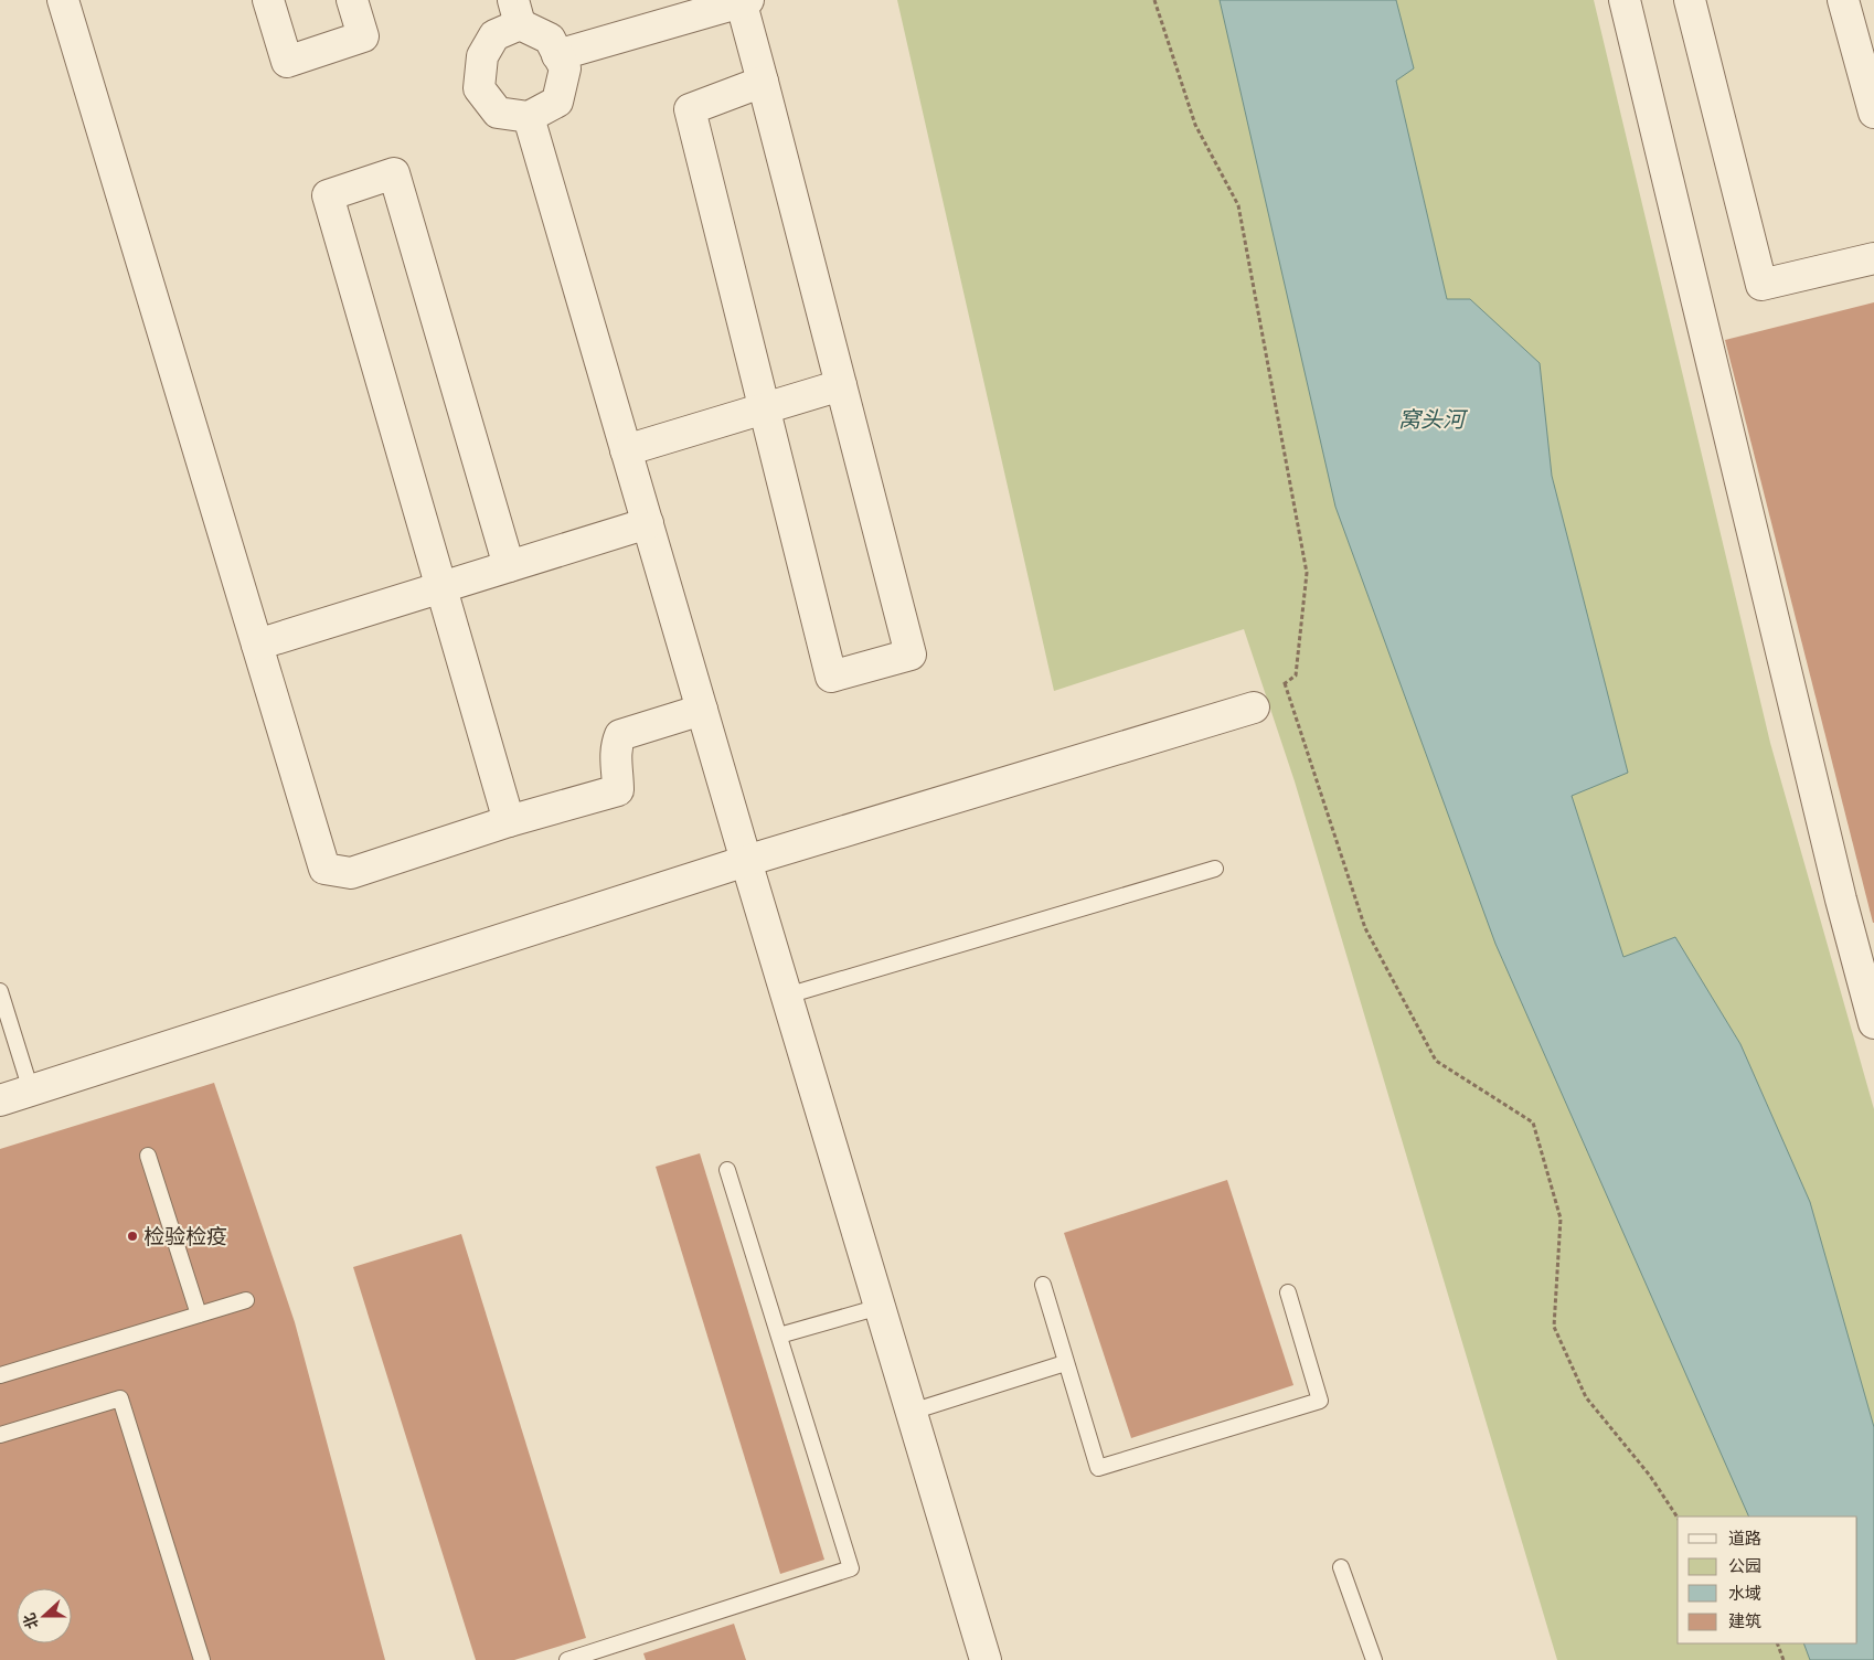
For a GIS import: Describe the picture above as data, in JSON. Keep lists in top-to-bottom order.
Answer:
{
  "water": ["窝头河"],
  "places": ["检验检疫"],
  "legend": [
    "道路",
    "公园",
    "水域",
    "建筑"
  ],
  "north": "left"
}
